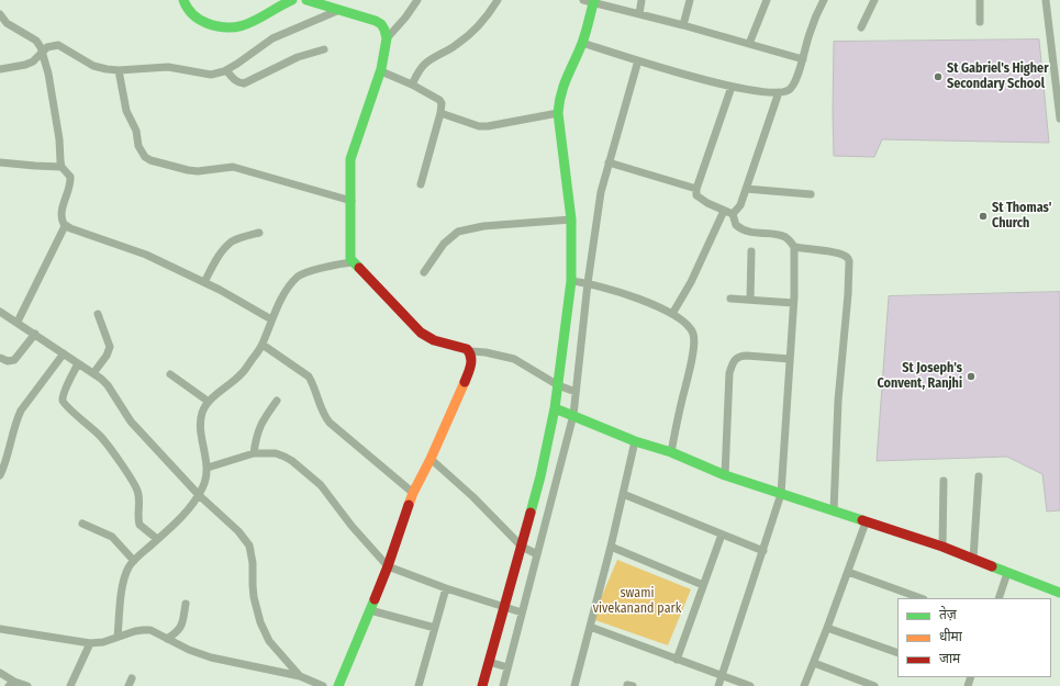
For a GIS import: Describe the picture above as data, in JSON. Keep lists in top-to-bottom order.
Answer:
{
  "parks": ["swami vivekanand park"],
  "places": ["St Gabriel's Higher Secondary School", "St Thomas' Church", "St Joseph's Convent, Ranjhi"],
  "legend": ["तेज़", "धीमा", "जाम"]
}
